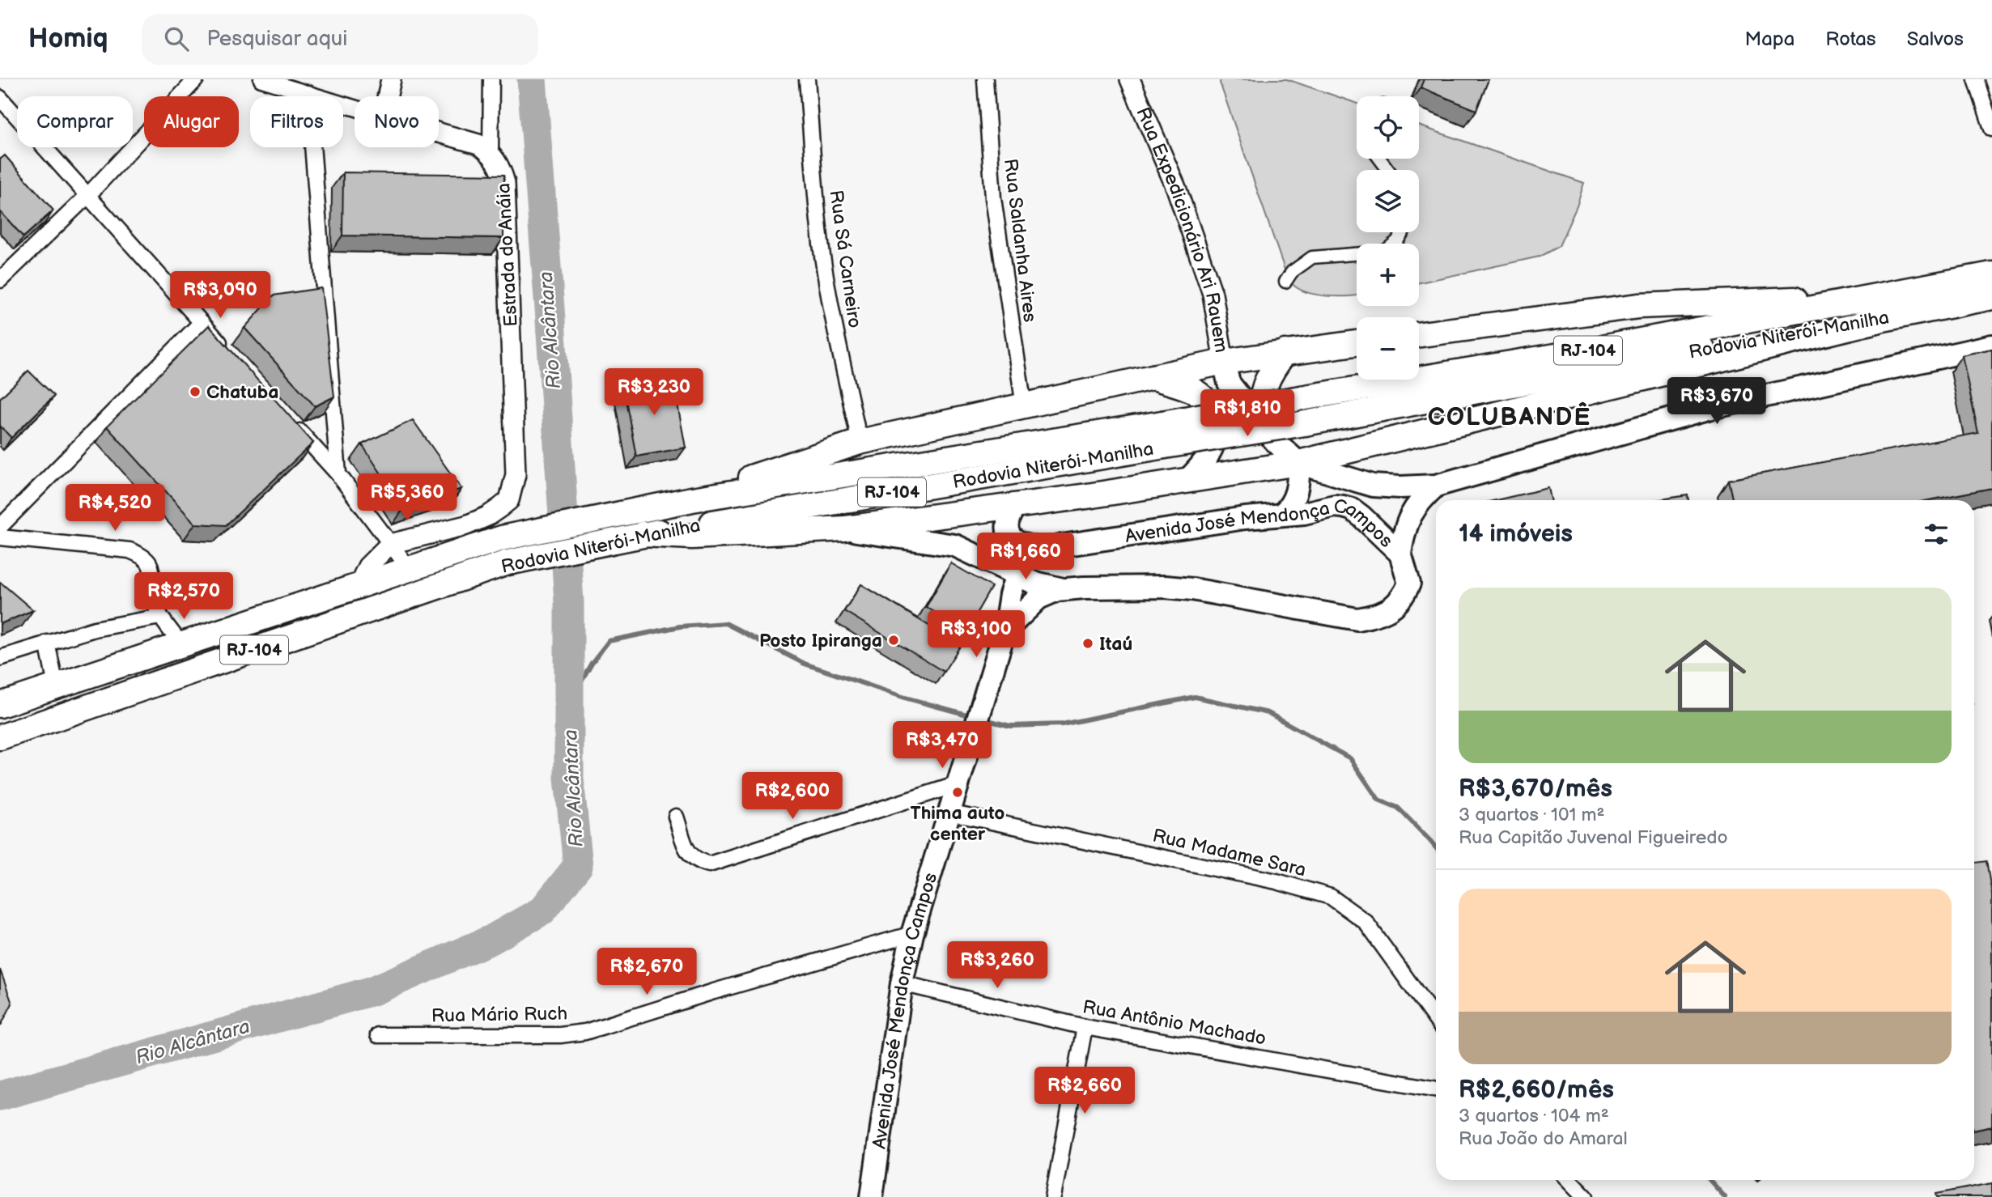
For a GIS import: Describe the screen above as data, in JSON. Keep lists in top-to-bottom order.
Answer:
{
  "streets": {
    "highway": ["Rodovia Niterói-Manilha", "RJ-104"],
    "main road": ["Rua Expedicionário Ari Rauem", "Avenida José Mendonça Campos"],
    "street": [
      "Rua Saldanha Aires",
      "Estrada do Anáia",
      "Rua Sá Carneiro",
      "Rua Madame Sara",
      "Rua Mário Ruch",
      "Rua Antônio Machado"
    ]
  },
  "crossings": [
    ["Avenida José Mendonça Campos", "Rua Madame Sara"],
    ["Avenida José Mendonça Campos", "Rua Mário Ruch"],
    ["Avenida José Mendonça Campos", "Rua Antônio Machado"]
  ],
  "districts": ["COLUBANDÊ"],
  "water": ["Rio Alcântara"],
  "places": [
    "Chatuba",
    "Posto Ipiranga",
    "Itaú",
    "Thima auto center"
  ],
  "page": {
    "header": "Homiq",
    "search": "Pesquisar aqui",
    "nav": ["Mapa", "Rotas", "Salvos"],
    "map_buttons": ["+", "−"],
    "chip": [
      "Comprar",
      "Alugar",
      "Filtros",
      "Novo"
    ],
    "price": [
      "R$3,090",
      "R$3,230",
      "R$3,670",
      "R$1,810",
      "R$5,360",
      "R$4,520",
      "R$1,660",
      "R$2,570",
      "R$3,100",
      "R$3,470",
      "R$2,600",
      "R$3,260",
      "R$2,670",
      "R$2,660"
    ],
    "heading": "14 imóveis",
    "list": [
      {
        "name": "R$3,670/mês",
        "note": "3 quartos · 101 m² · Rua Capitão Juvenal Figueiredo"
      },
      {
        "name": "R$2,660/mês",
        "note": "3 quartos · 104 m² · Rua João do Amaral"
      }
    ]
  }
}
